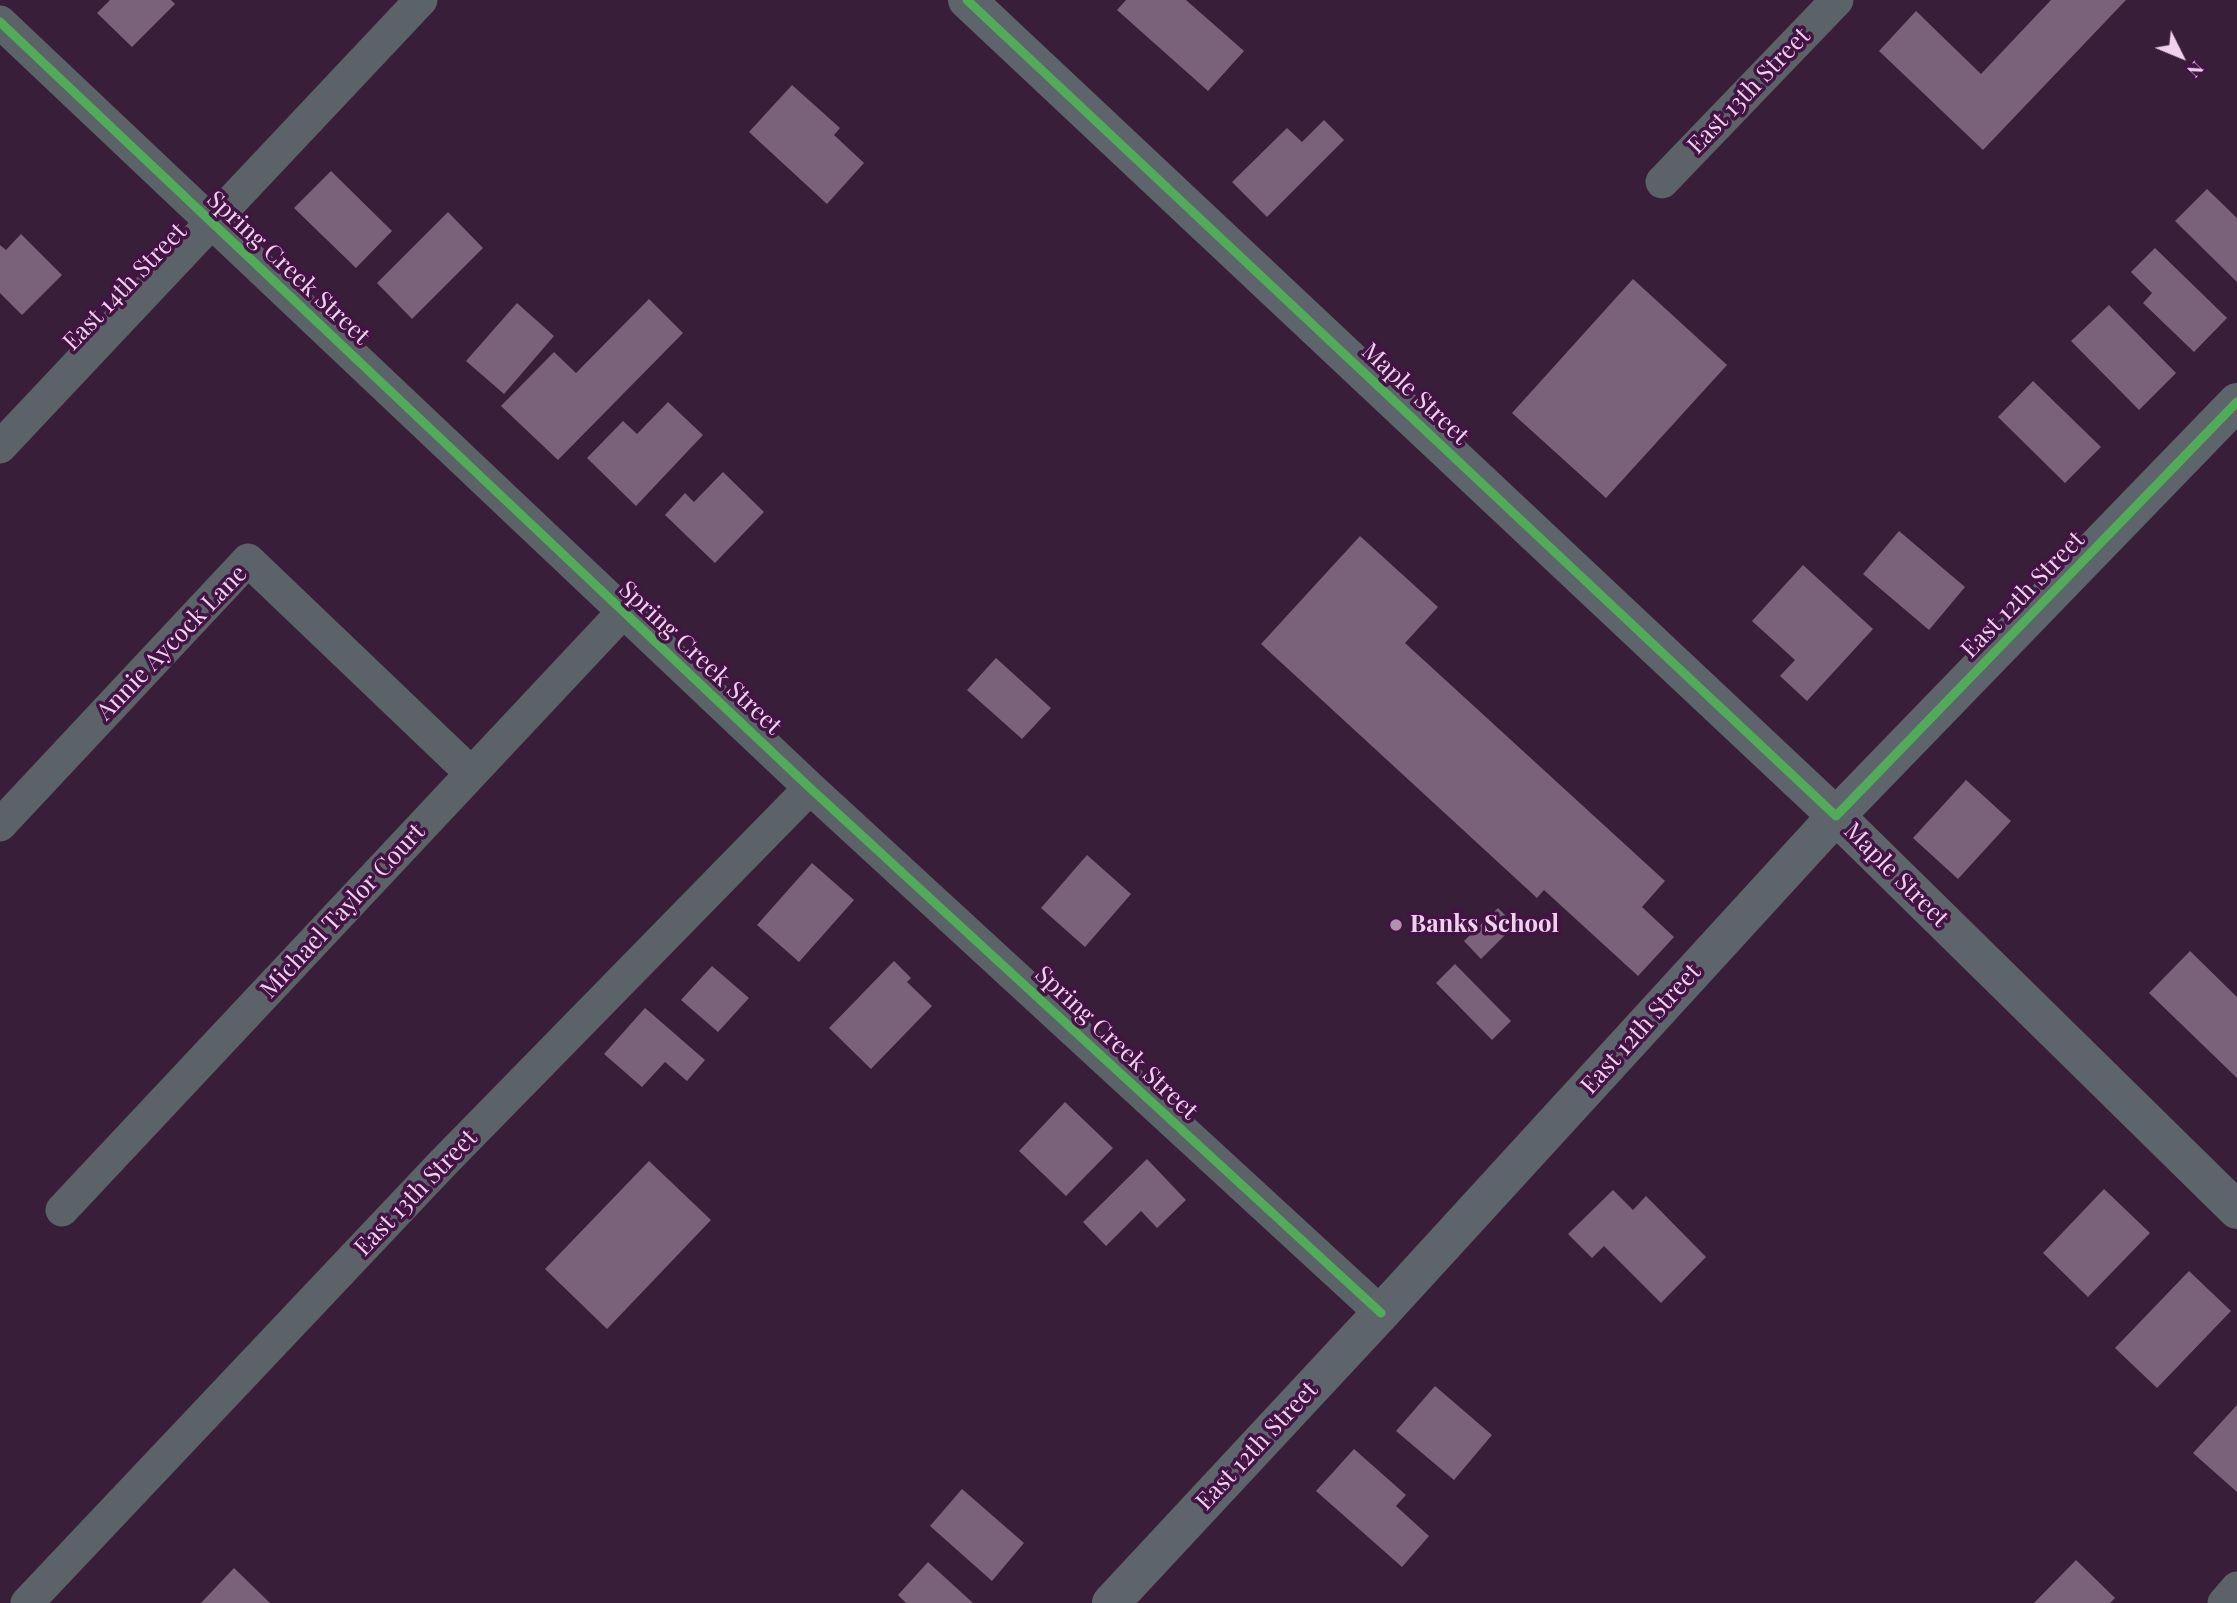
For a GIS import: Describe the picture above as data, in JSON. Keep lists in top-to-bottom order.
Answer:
{
  "streets": {
    "main road": ["Maple Street", "East 12th Street"],
    "street": [
      "East 13th Street",
      "Spring Creek Street",
      "East 14th Street",
      "Annie Aycock Lane",
      "Michael Taylor Court"
    ]
  },
  "crossings": [
    ["East 13th Street", "Spring Creek Street"],
    ["Spring Creek Street", "East 14th Street"],
    ["Spring Creek Street", "East 12th Street"],
    ["Spring Creek Street", "Michael Taylor Court"],
    ["Maple Street", "East 12th Street"],
    ["Annie Aycock Lane", "Michael Taylor Court"]
  ],
  "places": ["Banks School"],
  "north": "bottom right"
}
